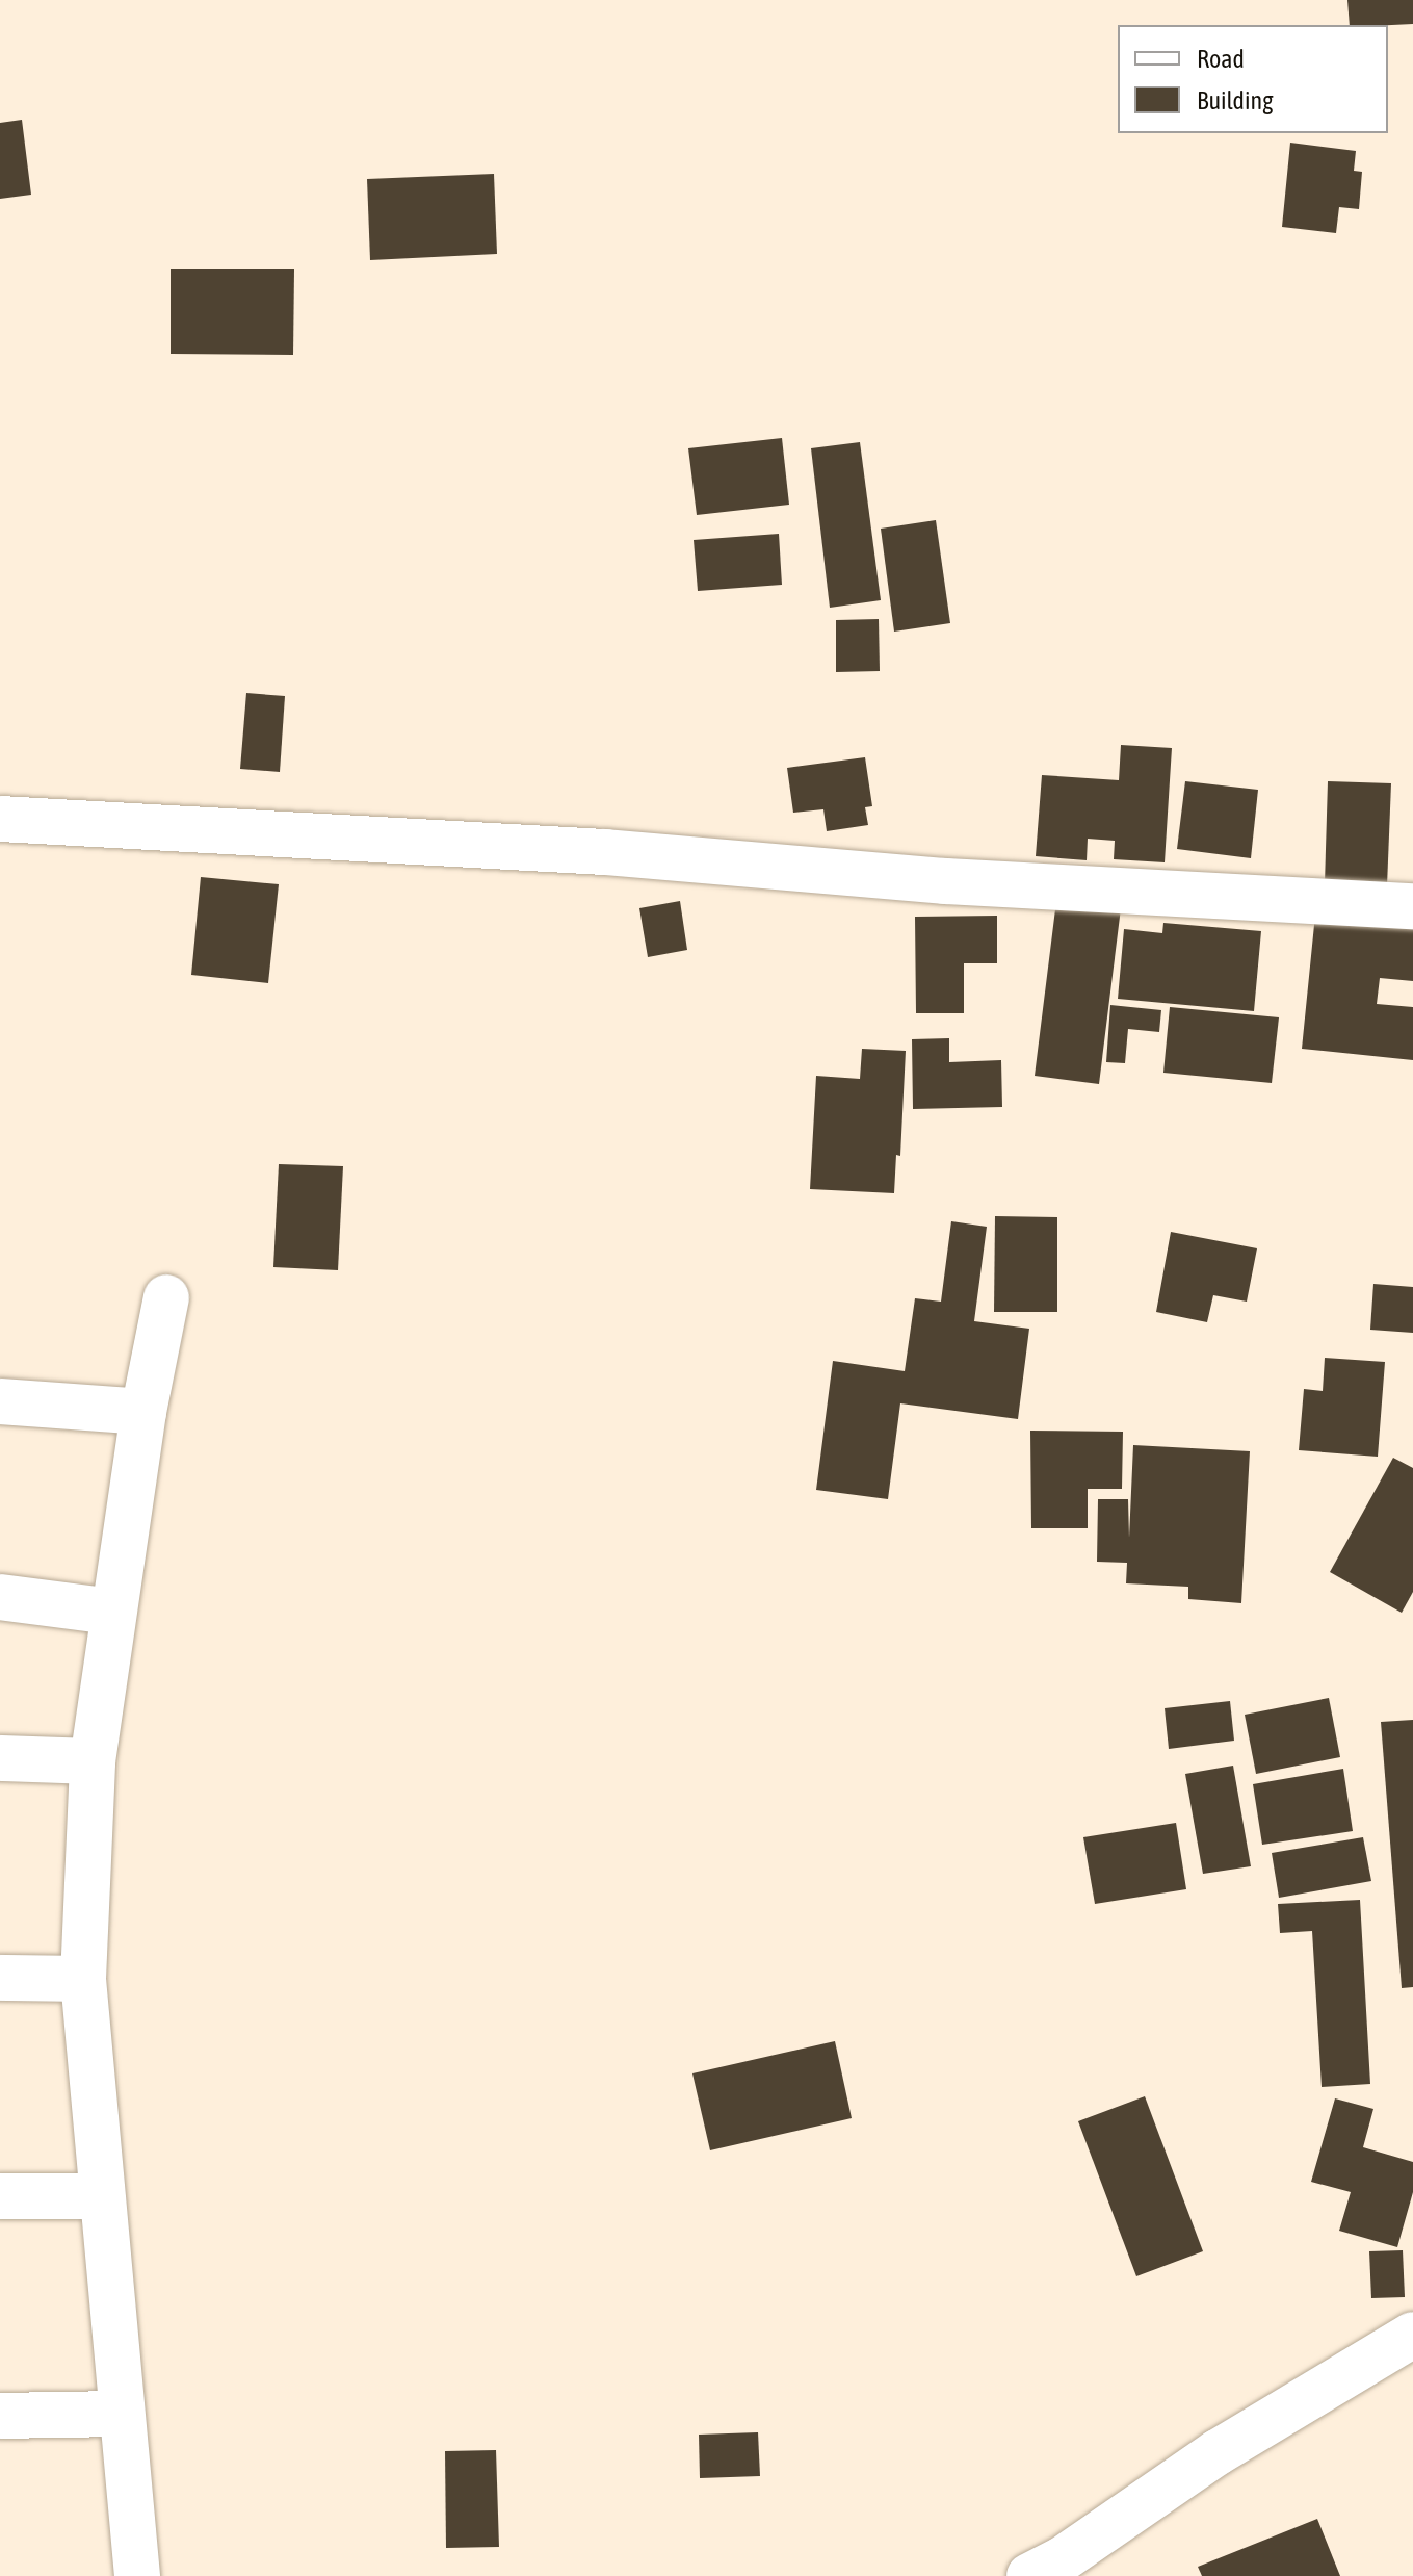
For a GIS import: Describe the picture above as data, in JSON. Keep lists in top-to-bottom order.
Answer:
{
  "legend": ["Road", "Building"]
}
